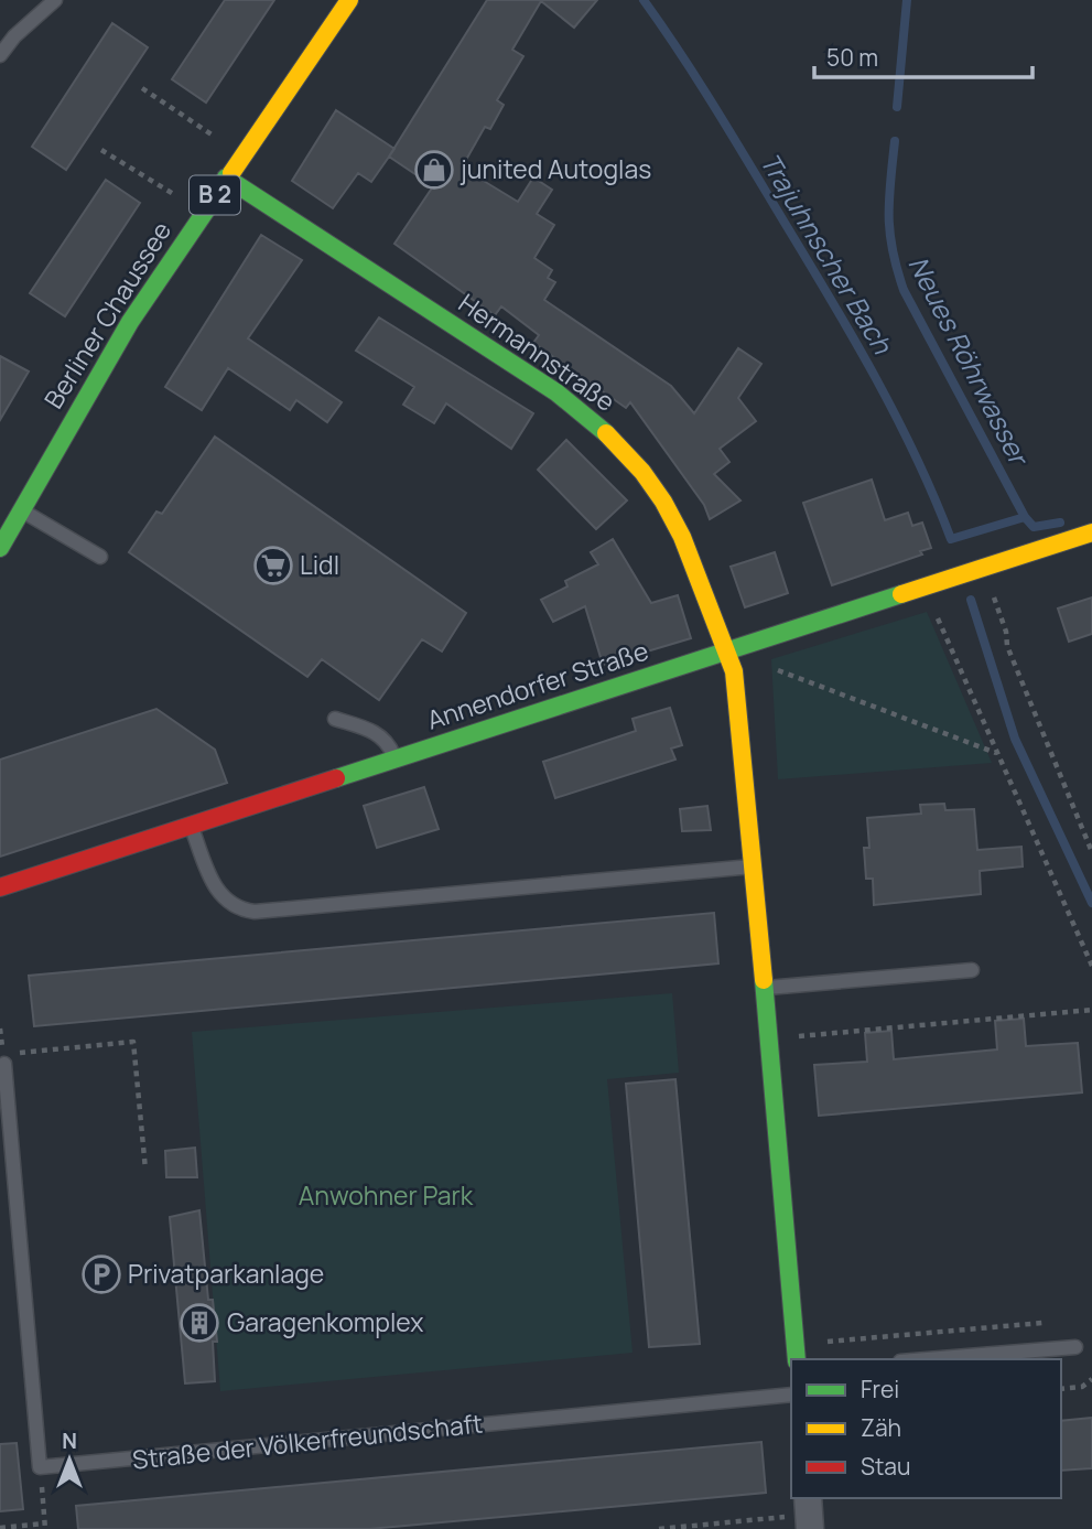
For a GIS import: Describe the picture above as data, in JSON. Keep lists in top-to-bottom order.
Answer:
{
  "streets": {
    "street": [
      "B 2",
      "Berliner Chaussee",
      "Hermannstraße",
      "Annendorfer Straße"
    ],
    "lane": ["Straße der Völkerfreundschaft"]
  },
  "crossings": [
    ["Berliner Chaussee", "Hermannstraße"],
    ["Hermannstraße", "Annendorfer Straße"]
  ],
  "water": ["Trajuhnscher Bach", "Neues Röhrwasser"],
  "parks": ["Anwohner Park"],
  "places": {
    "shop": ["junited Autoglas"],
    "supermarket": ["Lidl"],
    "parking": ["Privatparkanlage"],
    "building": ["Garagenkomplex"]
  },
  "legend": ["Frei", "Zäh", "Stau"],
  "scale_bar": "50 m",
  "north": "top"
}
